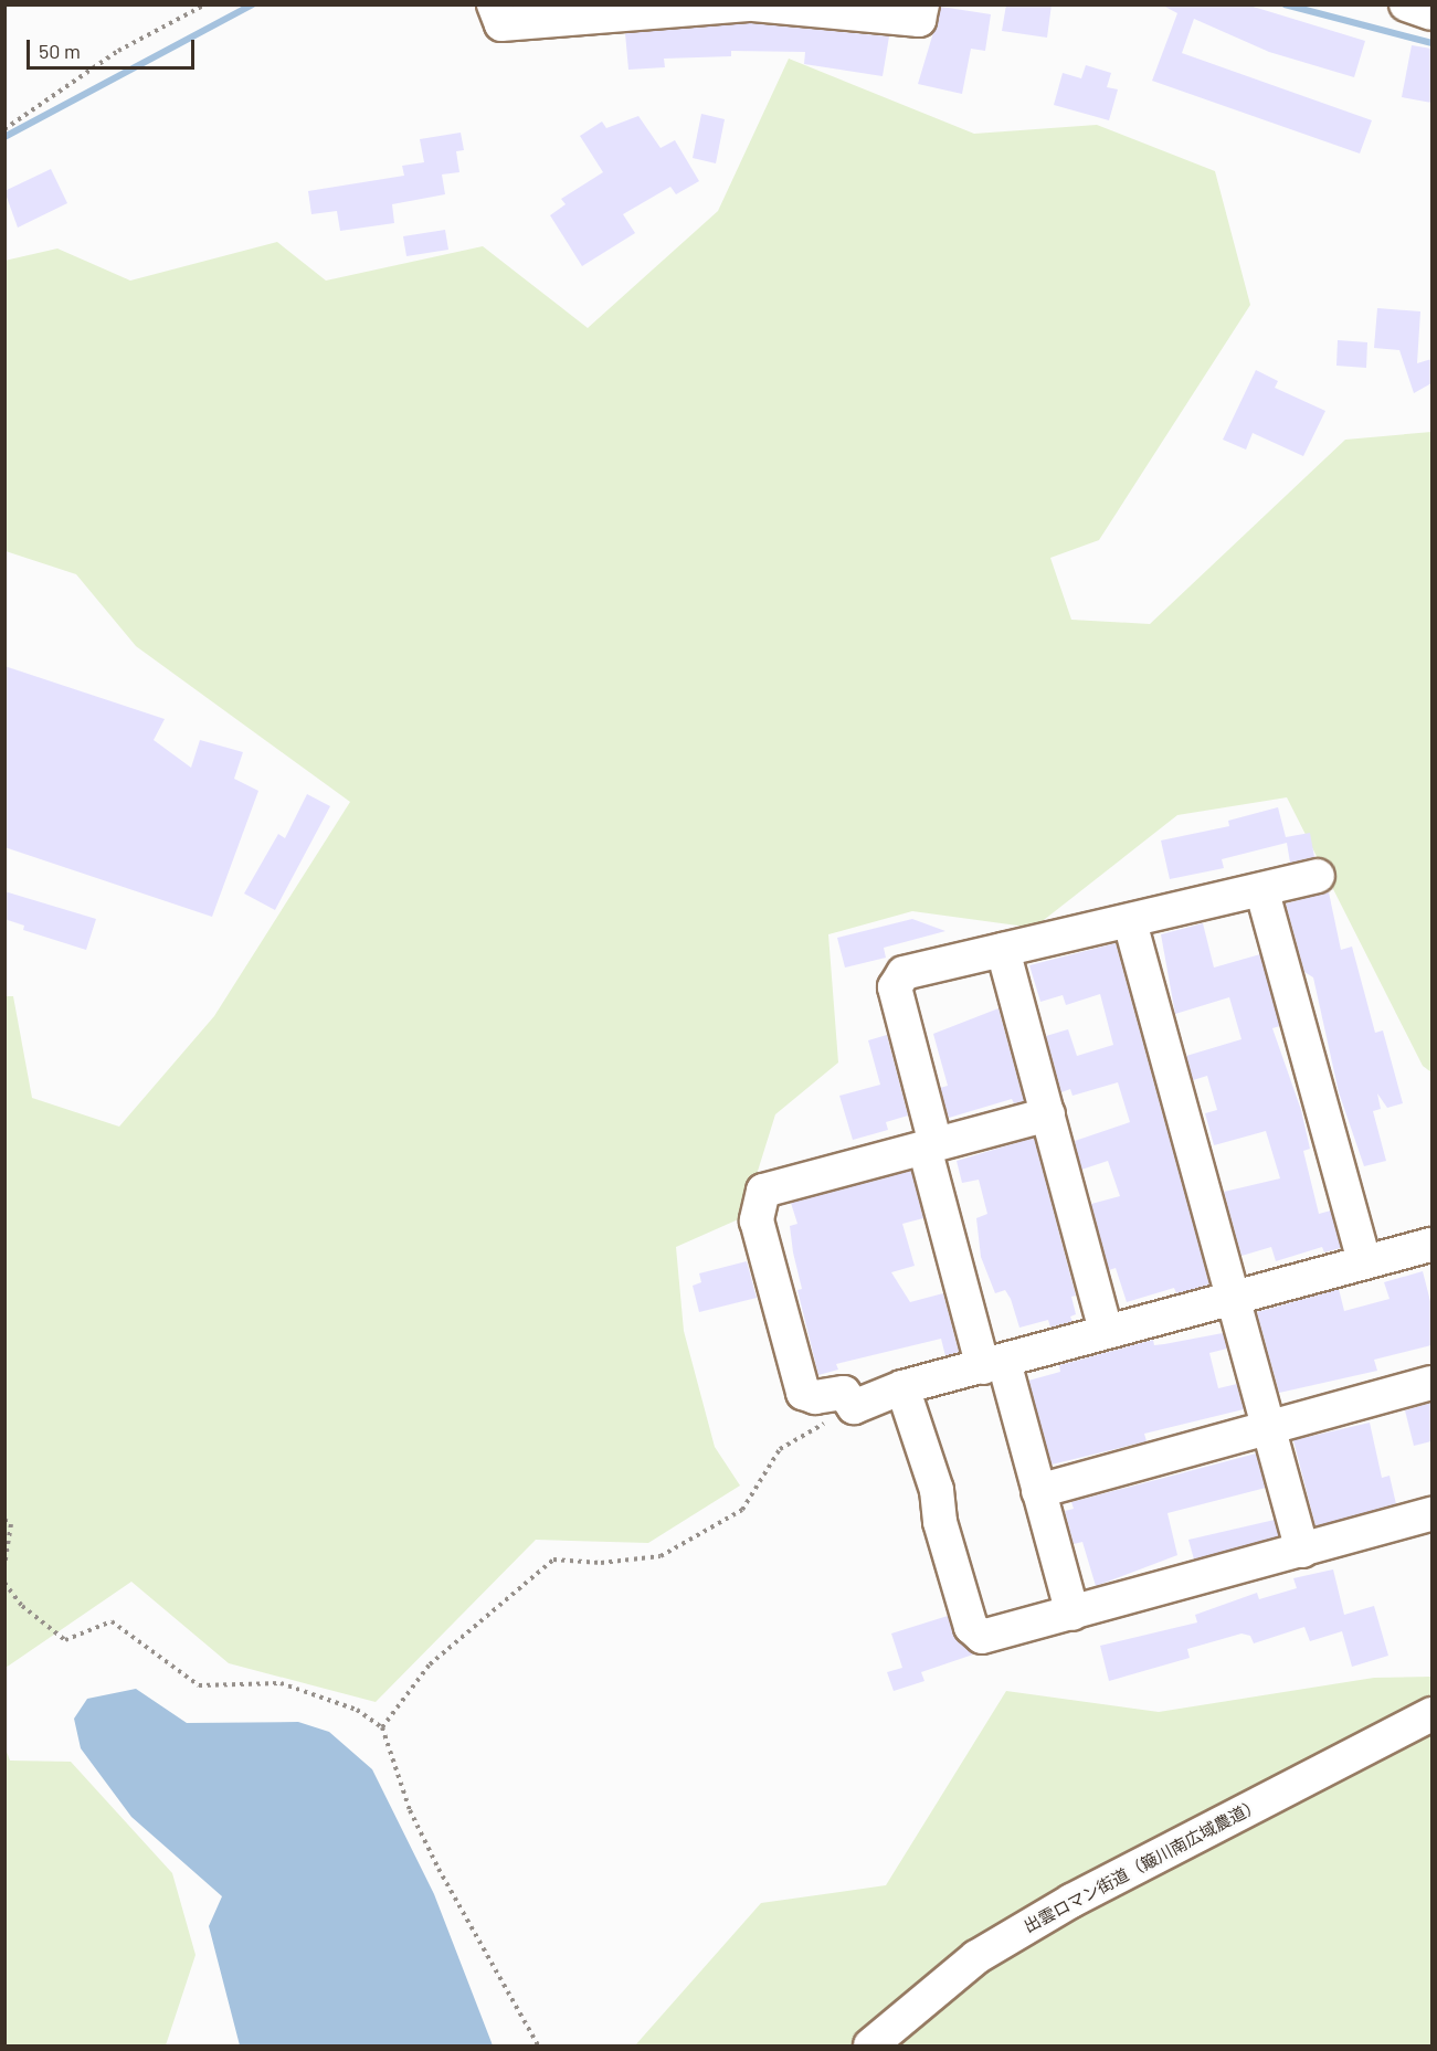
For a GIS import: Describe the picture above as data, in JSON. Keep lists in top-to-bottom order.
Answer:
{
  "streets": {
    "street": ["出雲ロマン街道（簸川南広域農道）"]
  },
  "scale_bar": "50 m"
}
